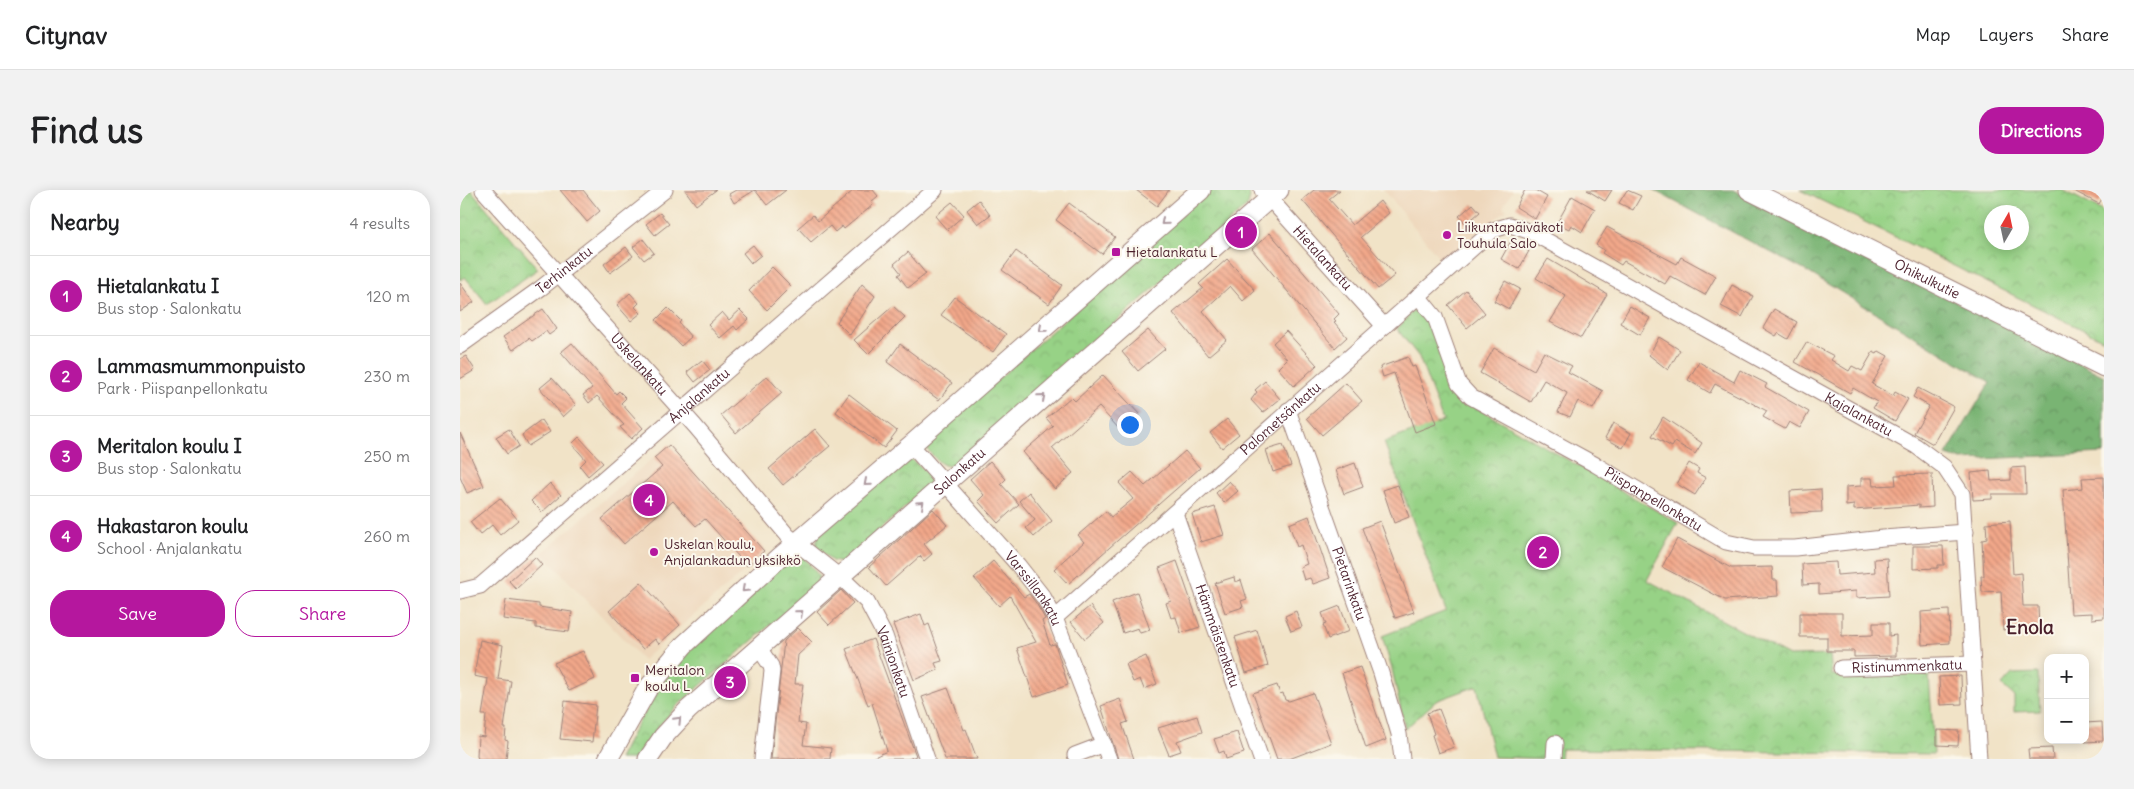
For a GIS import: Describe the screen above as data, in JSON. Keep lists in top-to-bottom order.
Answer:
{
  "streets": {
    "main road": ["Ohikulkutie", "Salonkatu"],
    "street": [
      "Hietalankatu",
      "Terhinkatu",
      "Uskelankatu",
      "Anjalankatu",
      "Kajalankatu",
      "Palometsänkatu",
      "Piispanpellonkatu",
      "Pietarinkatu",
      "Varssillankatu",
      "Hämmäistenkatu",
      "Vainionkatu",
      "Ristinummenkatu"
    ]
  },
  "crossings": [
    ["Hietalankatu", "Palometsänkatu"],
    ["Hietalankatu", "Salonkatu"],
    ["Terhinkatu", "Uskelankatu"],
    ["Uskelankatu", "Anjalankatu"],
    ["Uskelankatu", "Salonkatu"],
    ["Uskelankatu", "Vainionkatu"],
    ["Kajalankatu", "Palometsänkatu"],
    ["Kajalankatu", "Piispanpellonkatu"],
    ["Kajalankatu", "Ristinummenkatu"],
    ["Palometsänkatu", "Piispanpellonkatu"],
    ["Palometsänkatu", "Pietarinkatu"],
    ["Palometsänkatu", "Varssillankatu"],
    ["Palometsänkatu", "Hämmäistenkatu"],
    ["Salonkatu", "Varssillankatu"],
    ["Salonkatu", "Vainionkatu"]
  ],
  "districts": ["Enola"],
  "places": {
    "other": ["Liikuntapäiväkoti Touhula Salo", "Uskelan koulu, Anjalankadun yksikkö"],
    "transit": ["Hietalankatu L", "Meritalon koulu L"]
  },
  "north": "top",
  "page": {
    "header": "Citynav",
    "nav": ["Map", "Layers", "Share"],
    "buttons": [
      "Directions",
      ["Save", "Share"]
    ],
    "title": "Find us",
    "heading": ["Nearby", "4 results"],
    "pins": [
      "1",
      "4",
      "2",
      "3"
    ],
    "list": [
      {
        "mark": "1",
        "name": "Hietalankatu I",
        "note": "Bus stop · Salonkatu",
        "value": "120 m"
      },
      {
        "mark": "2",
        "name": "Lammasmummonpuisto",
        "note": "Park · Piispanpellonkatu",
        "value": "230 m"
      },
      {
        "mark": "3",
        "name": "Meritalon koulu I",
        "note": "Bus stop · Salonkatu",
        "value": "250 m"
      },
      {
        "mark": "4",
        "name": "Hakastaron koulu",
        "note": "School · Anjalankatu",
        "value": "260 m"
      }
    ],
    "map_buttons": ["+", "−"]
  }
}
